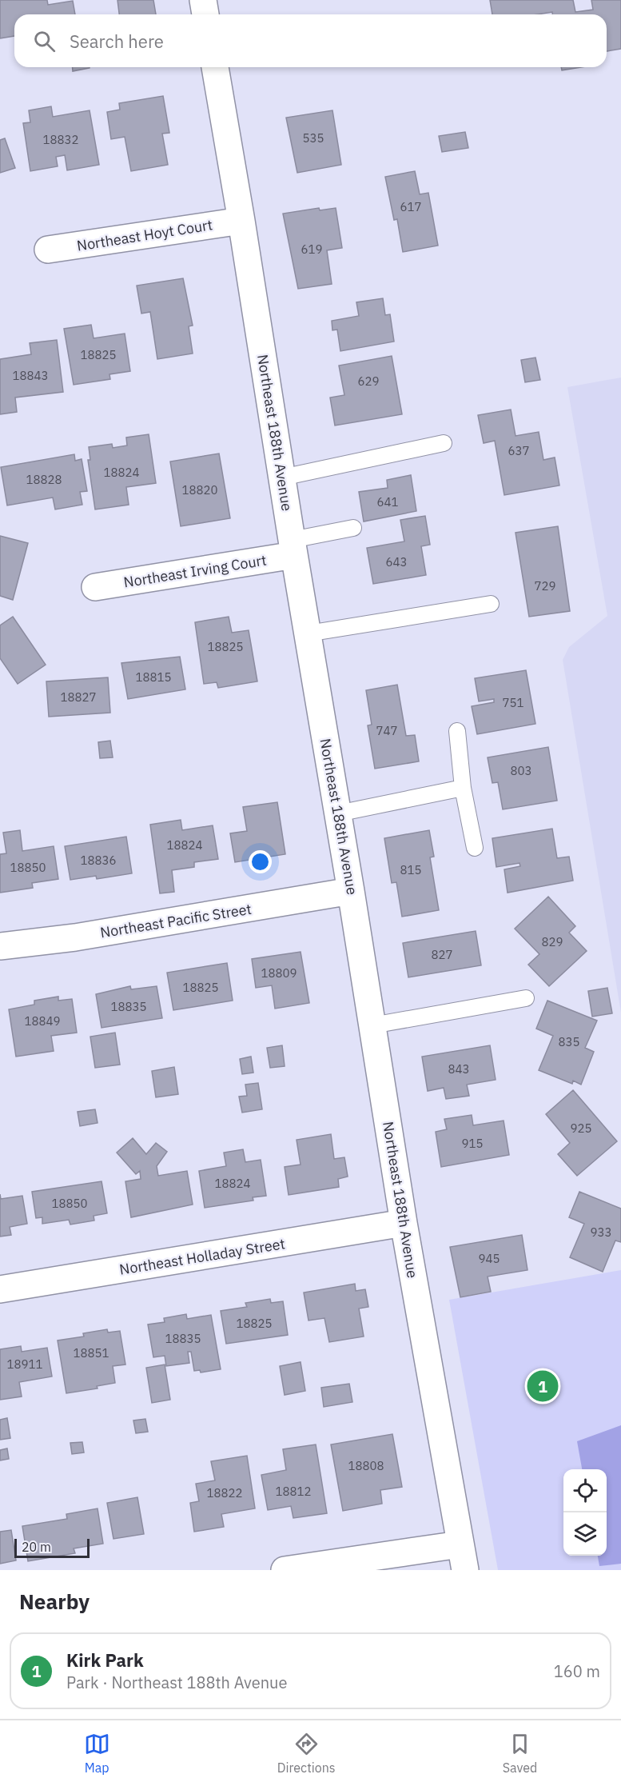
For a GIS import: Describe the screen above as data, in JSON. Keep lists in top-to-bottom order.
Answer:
{
  "streets": {
    "street": [
      "Northeast Hoyt Court",
      "Northeast 188th Avenue",
      "Northeast Irving Court",
      "Northeast Pacific Street",
      "Northeast Holladay Street"
    ]
  },
  "crossings": [
    ["Northeast Hoyt Court", "Northeast 188th Avenue"],
    ["Northeast 188th Avenue", "Northeast Irving Court"],
    ["Northeast 188th Avenue", "Northeast Pacific Street"],
    ["Northeast 188th Avenue", "Northeast Holladay Street"]
  ],
  "house_numbers": [
    "535",
    "18832",
    "617",
    "619",
    "18825",
    "18843",
    "629",
    "637",
    "18824",
    "18828",
    "18820",
    "641",
    "643",
    "729",
    "18825",
    "18815",
    "18827",
    "751",
    "747",
    "803",
    "18824",
    "18836",
    "18850",
    "815",
    "829",
    "827",
    "18809",
    "18825",
    "18835",
    "18849",
    "835",
    "843",
    "925",
    "915",
    "18824",
    "18850",
    "933",
    "945",
    "18825",
    "18835",
    "18851",
    "18911",
    "18808",
    "18812",
    "18822"
  ],
  "scale_bar": "20 m",
  "page": {
    "search": "Search here",
    "pins": "1",
    "scale": "20 m",
    "heading": "Nearby",
    "list": [
      {
        "mark": "1",
        "name": "Kirk Park",
        "note": "Park · Northeast 188th Avenue",
        "value": "160 m"
      }
    ],
    "nav": ["Map", "Directions", "Saved"]
  }
}
